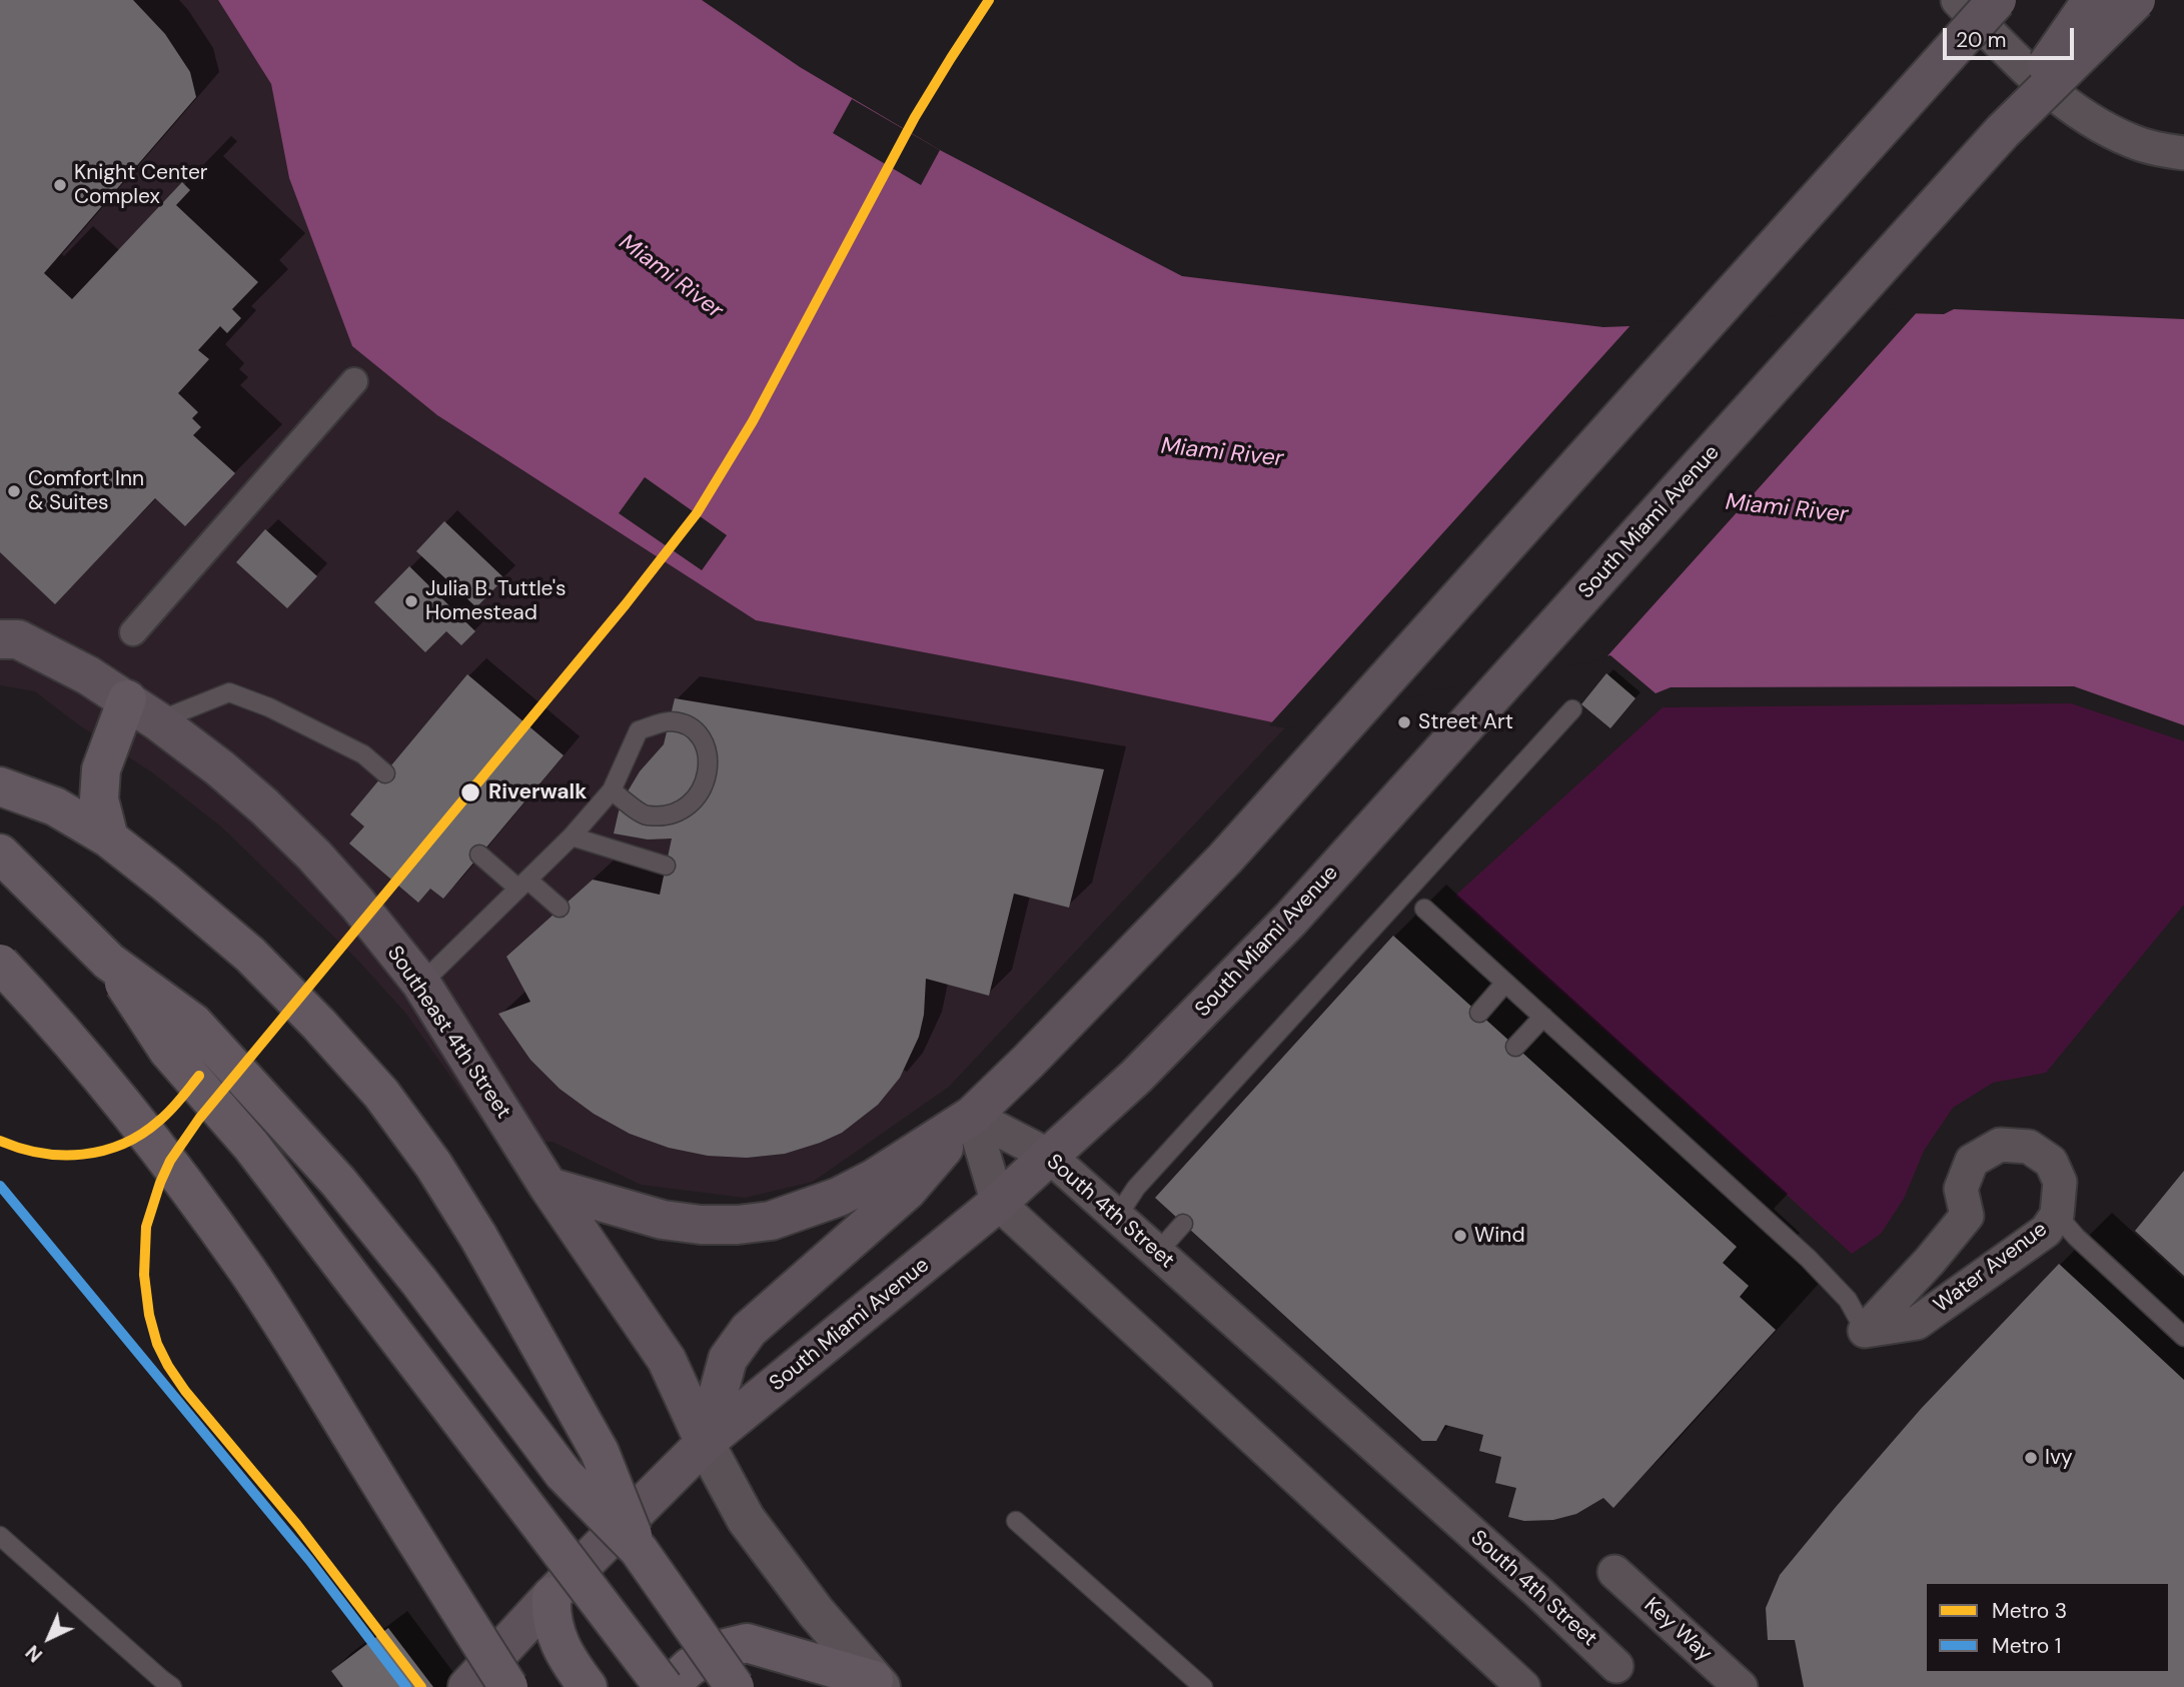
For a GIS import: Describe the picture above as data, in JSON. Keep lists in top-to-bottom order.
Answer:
{
  "streets": {
    "main road": ["South Miami Avenue", "Southeast 4th Street"],
    "street": ["South 4th Street", "Water Avenue", "Key Way"]
  },
  "crossings": [
    ["South Miami Avenue", "Southeast 4th Street"],
    ["South Miami Avenue", "South 4th Street"]
  ],
  "water": ["Miami River"],
  "places": [
    "Knight Center Complex",
    "Comfort Inn & Suites",
    "Julia B. Tuttle's Homestead",
    "Street Art",
    "Riverwalk",
    "Wind",
    "Ivy"
  ],
  "lines": ["metro line 3", "metro line 1"],
  "legend": ["Metro 3", "Metro 1"],
  "scale_bar": "20 m",
  "north": "bottom left"
}
